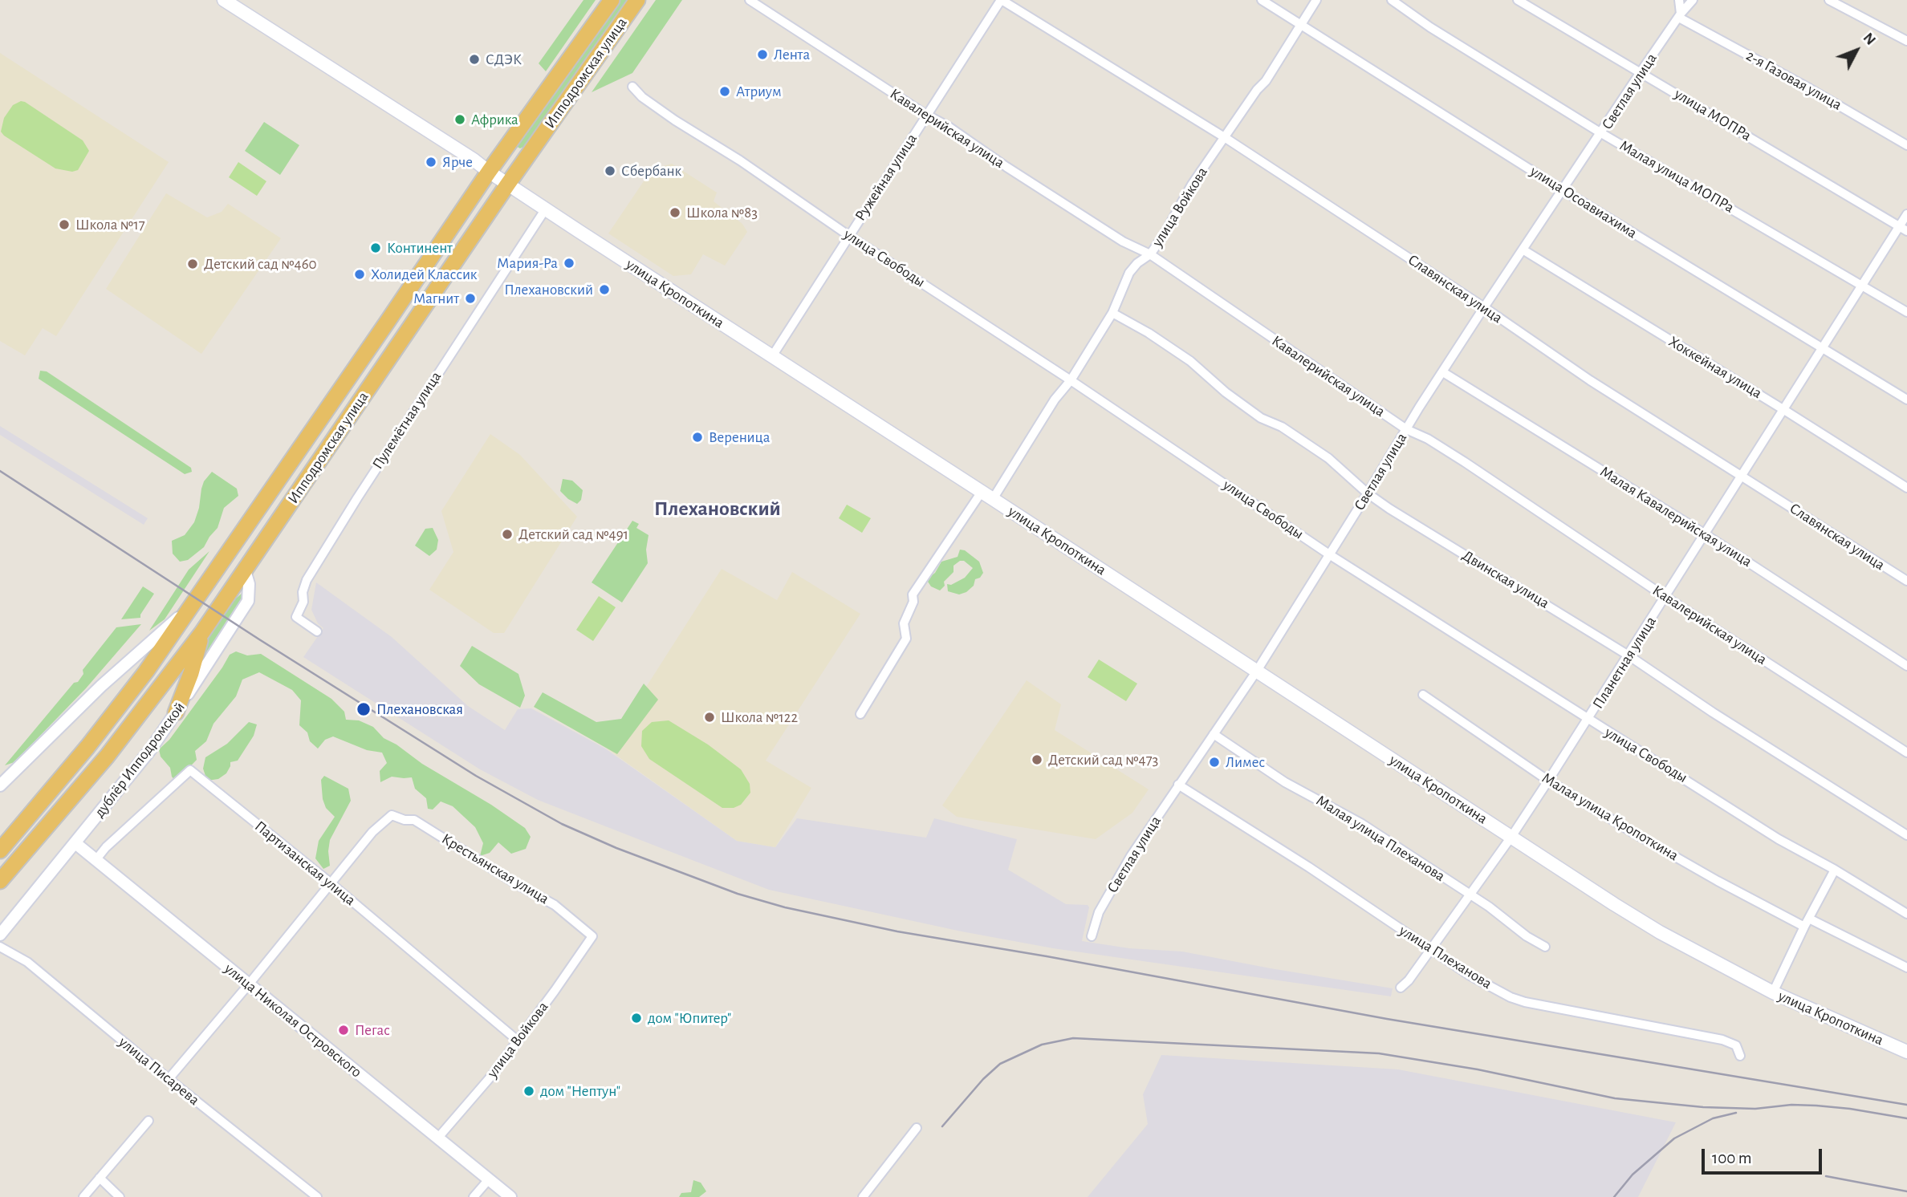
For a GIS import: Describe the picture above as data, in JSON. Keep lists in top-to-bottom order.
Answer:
{
  "streets": {
    "highway": ["Ипподромская улица"],
    "main road": ["улица Кропоткина"],
    "street": [
      "2-я Газовая улица",
      "Светлая улица",
      "улица МОПРа",
      "Кавалерийская улица",
      "Малая улица МОПРа",
      "Ружейная улица",
      "улица Осоавиахима",
      "улица Войкова",
      "улица Свободы",
      "Славянская улица",
      "Хоккейная улица",
      "Пулемётная улица",
      "Малая Кавалерийская улица",
      "Двинская улица",
      "Планетная улица",
      "дублёр Ипподромской",
      "Малая улица Кропоткина",
      "Малая улица Плеханова",
      "Партизанская улица",
      "Крестьянская улица",
      "улица Плеханова",
      "улица Николая Островского",
      "улица Писарева"
    ]
  },
  "crossings": [
    ["Ипподромская улица", "улица Кропоткина"],
    ["Ипподромская улица", "дублёр Ипподромской"],
    ["2-я Газовая улица", "Светлая улица"],
    ["Светлая улица", "улица МОПРа"],
    ["Светлая улица", "Кавалерийская улица"],
    ["Светлая улица", "Малая улица МОПРа"],
    ["Светлая улица", "улица Осоавиахима"],
    ["Светлая улица", "улица Свободы"],
    ["Светлая улица", "Славянская улица"],
    ["Светлая улица", "улица Кропоткина"],
    ["Светлая улица", "Хоккейная улица"],
    ["Светлая улица", "Малая Кавалерийская улица"],
    ["Светлая улица", "Двинская улица"],
    ["Светлая улица", "Малая улица Плеханова"],
    ["Светлая улица", "улица Плеханова"],
    ["улица МОПРа", "Планетная улица"],
    ["Кавалерийская улица", "Ружейная улица"],
    ["Кавалерийская улица", "улица Войкова"],
    ["Кавалерийская улица", "Планетная улица"],
    ["Малая улица МОПРа", "Планетная улица"],
    ["Ружейная улица", "улица Свободы"],
    ["Ружейная улица", "Славянская улица"],
    ["Ружейная улица", "улица Кропоткина"],
    ["улица Осоавиахима", "улица Войкова"],
    ["улица Осоавиахима", "Планетная улица"],
    ["улица Войкова", "улица Свободы"],
    ["улица Войкова", "Славянская улица"],
    ["улица Войкова", "улица Кропоткина"],
    ["улица Войкова", "Двинская улица"],
    ["улица Войкова", "Партизанская улица"],
    ["улица Войкова", "Крестьянская улица"],
    ["улица Войкова", "улица Николая Островского"],
    ["улица Свободы", "Планетная улица"],
    ["Славянская улица", "Планетная улица"],
    ["улица Кропоткина", "Пулемётная улица"],
    ["улица Кропоткина", "Планетная улица"],
    ["Хоккейная улица", "Планетная улица"],
    ["Малая Кавалерийская улица", "Планетная улица"],
    ["Двинская улица", "Планетная улица"],
    ["Планетная улица", "Малая улица Кропоткина"],
    ["Планетная улица", "Малая улица Плеханова"],
    ["Планетная улица", "улица Плеханова"],
    ["дублёр Ипподромской", "улица Николая Островского"],
    ["Партизанская улица", "Крестьянская улица"],
    ["Партизанская улица", "улица Николая Островского"]
  ],
  "districts": ["Плехановский"],
  "places": [
    "Лента",
    "СДЭК",
    "Атриум",
    "Африка",
    "Ярче",
    "Сбербанк",
    "Школа №83",
    "Школа №17",
    "Континент",
    "Мария-Ра",
    "Детский сад №460",
    "Холидей Классик",
    "Плехановский",
    "Магнит",
    "Вереница",
    "Детский сад №491",
    "Плехановская",
    "Школа №122",
    "Детский сад №473",
    "Лимес",
    "дом \"Юпитер\"",
    "Пегас",
    "дом \"Нептун\""
  ],
  "scale_bar": "100 m",
  "north": "top right"
}
